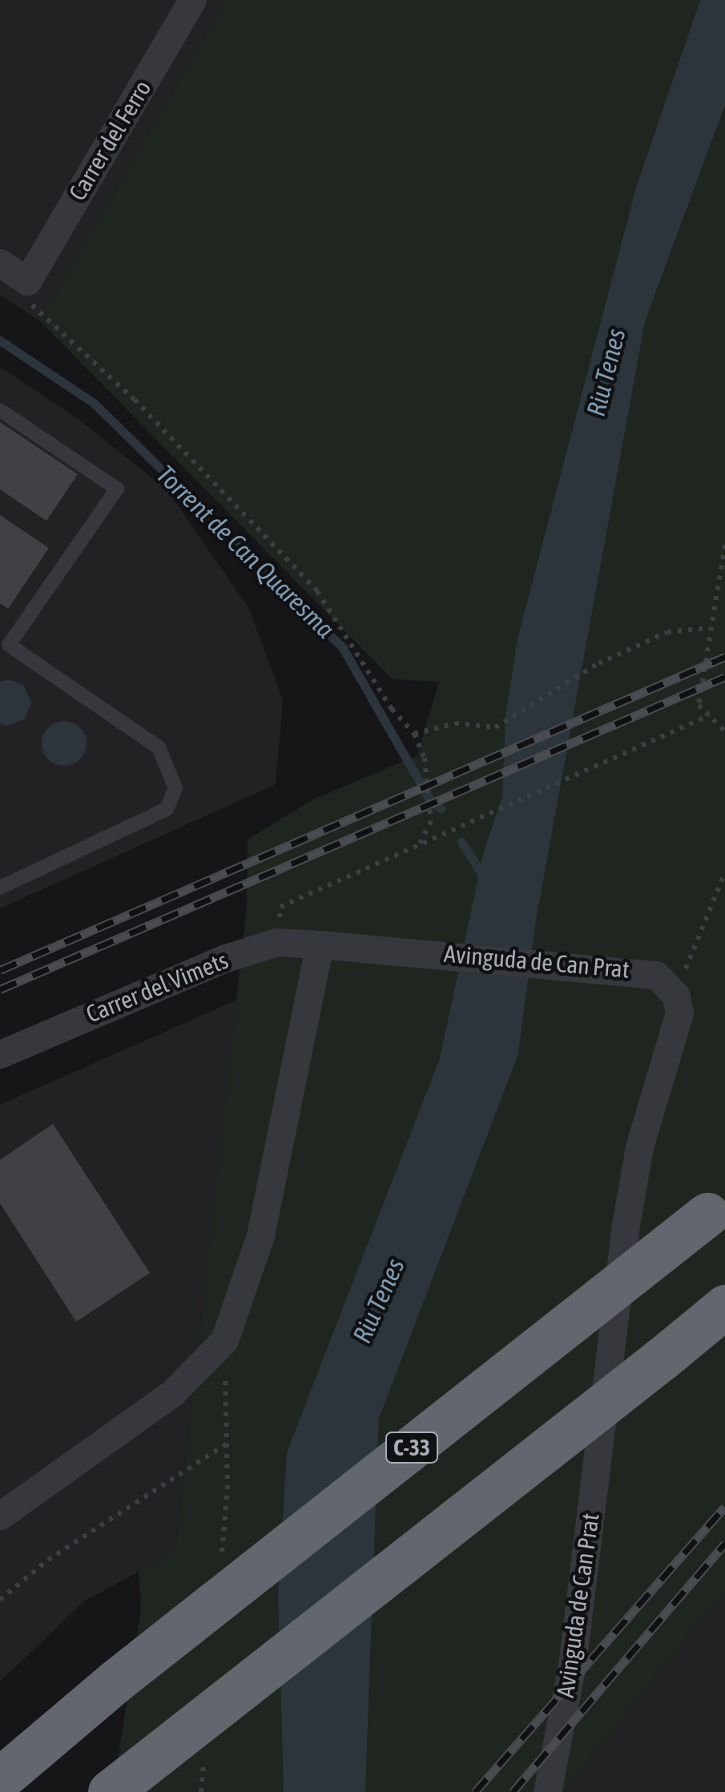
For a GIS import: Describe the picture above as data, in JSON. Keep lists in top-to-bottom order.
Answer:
{
  "streets": {
    "highway": ["C-33"],
    "street": ["Carrer del Ferro", "Avinguda de Can Prat", "Carrer del Vimets"]
  },
  "crossings": [
    ["Avinguda de Can Prat", "Carrer del Vimets"]
  ],
  "water": ["Riu Tenes", "Torrent de Can Quaresma"]
}
